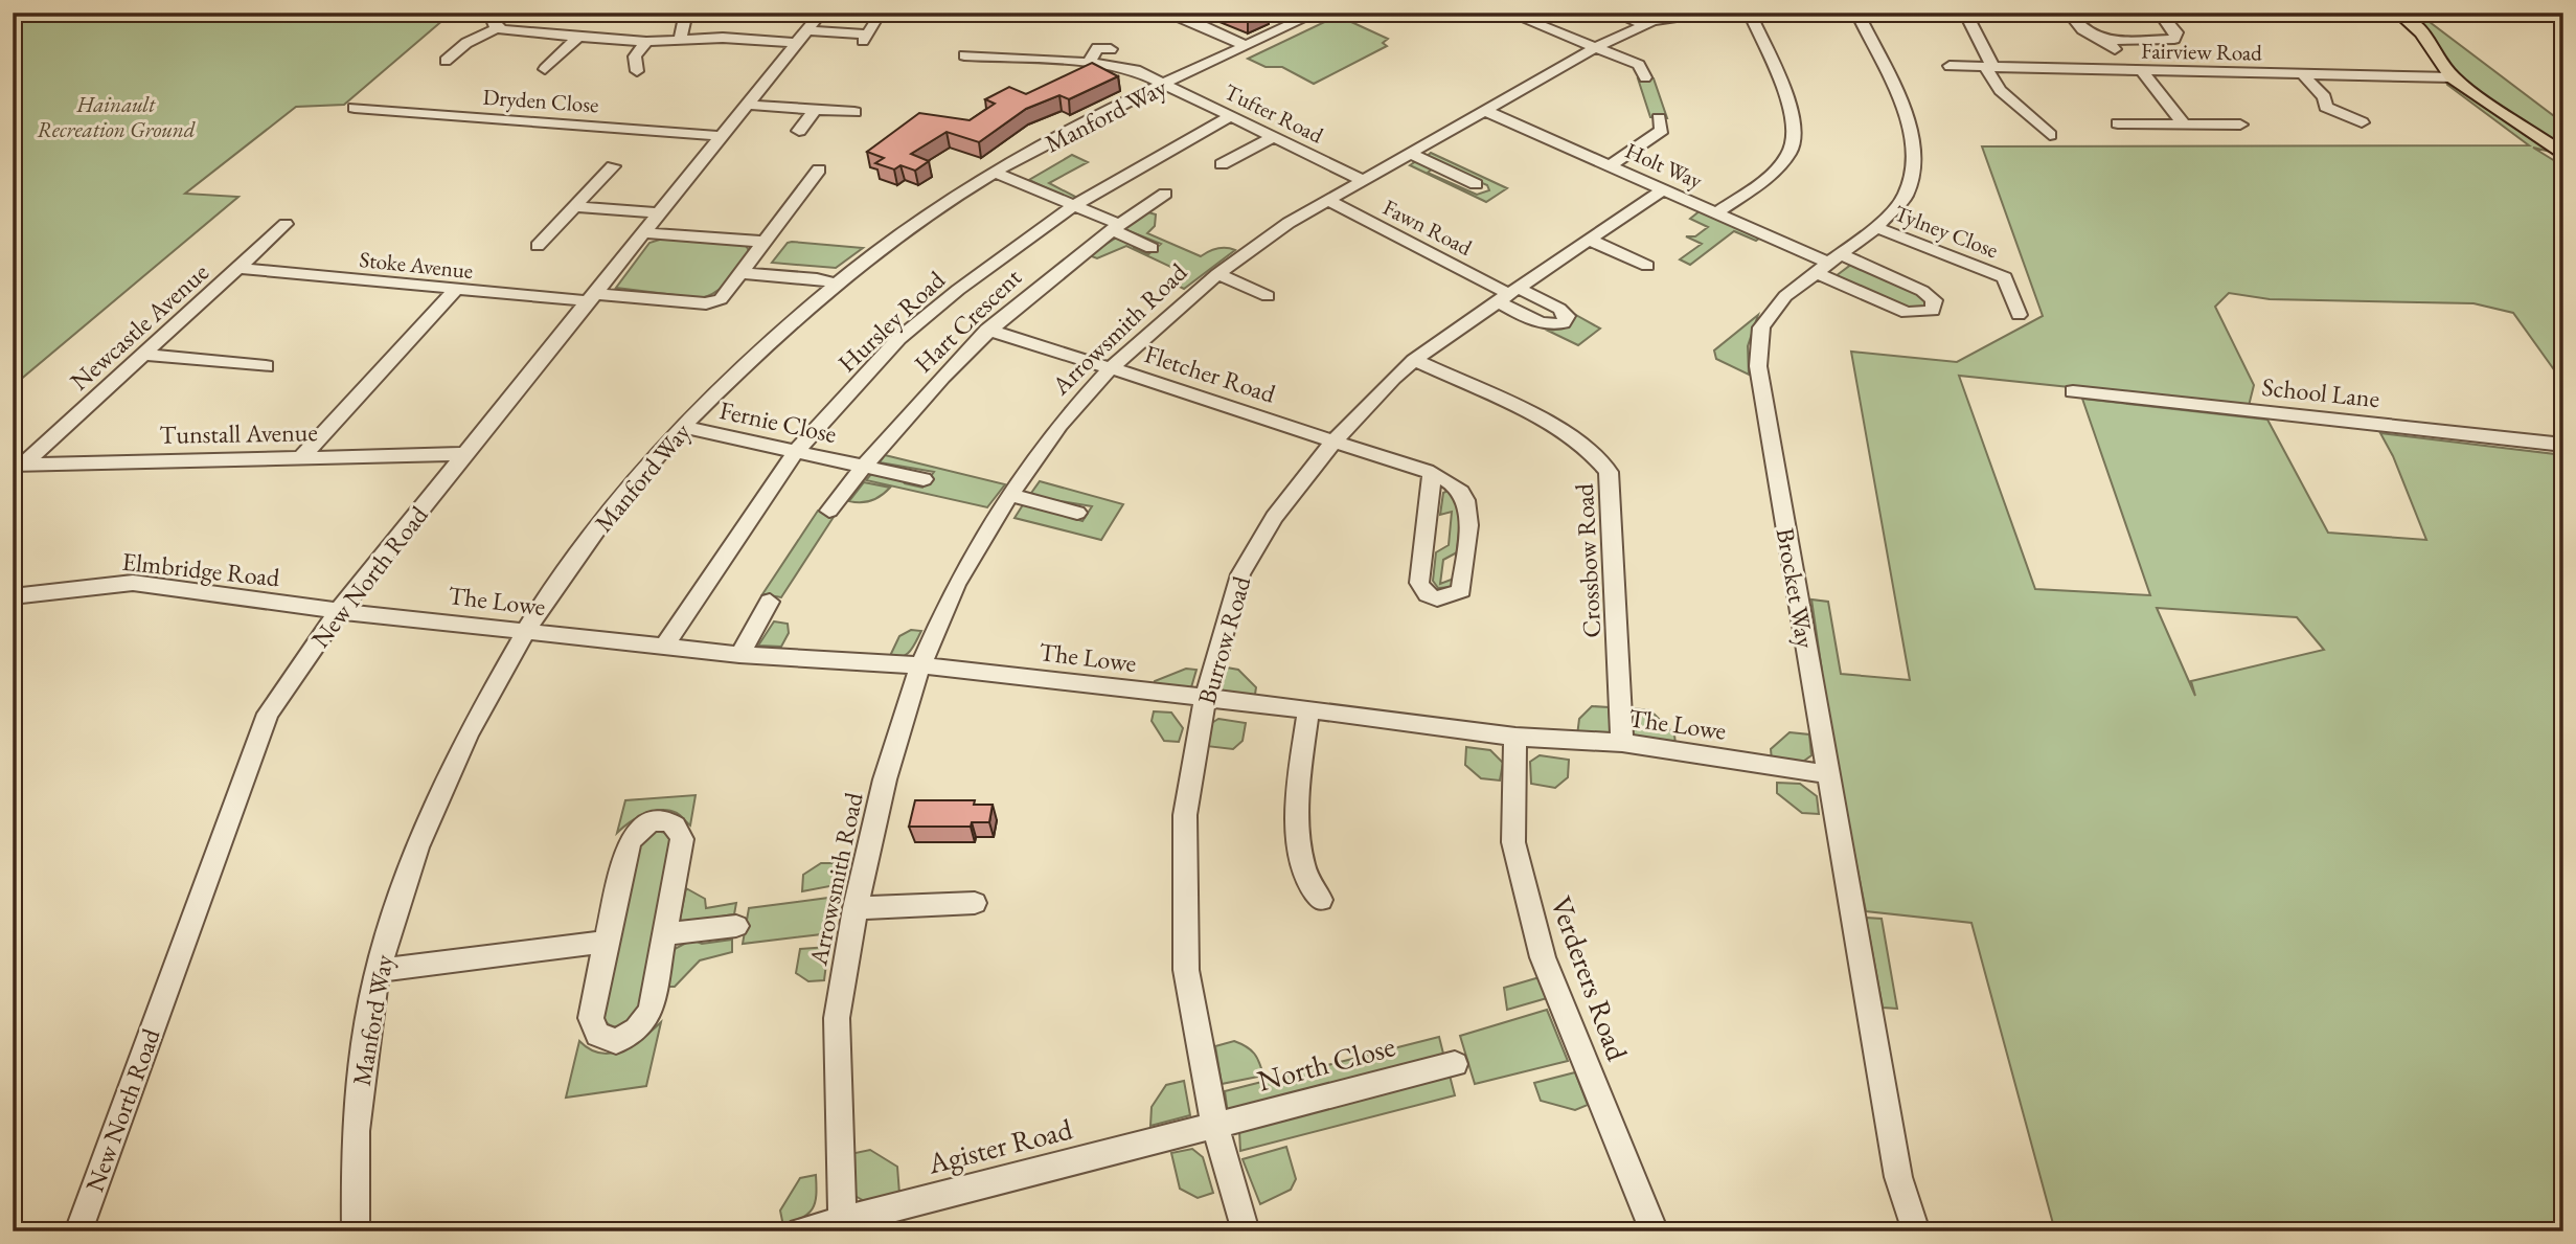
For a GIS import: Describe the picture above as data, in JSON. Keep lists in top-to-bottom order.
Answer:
{
  "streets": {
    "street": [
      "Fairview Road",
      "Dryden Close",
      "Tufter Road",
      "Manford Way",
      "Holt Way",
      "Fawn Road",
      "Tylney Close",
      "Stoke Avenue",
      "Hart Crescent",
      "Hursley Road",
      "Newcastle Avenue",
      "Arrowsmith Road",
      "Fletcher Road",
      "School Lane",
      "Fernie Close",
      "Tunstall Avenue",
      "Crossbow Road",
      "Elmbridge Road",
      "New North Road",
      "Brocket Way",
      "The Lowe",
      "Burrow Road",
      "Verderers Road",
      "North Close",
      "Agister Road"
    ]
  },
  "crossings": [
    ["Dryden Close", "New North Road"],
    ["Tufter Road", "Manford Way"],
    ["Tufter Road", "Hursley Road"],
    ["Tufter Road", "Arrowsmith Road"],
    ["Manford Way", "Fernie Close"],
    ["Manford Way", "The Lowe"],
    ["Holt Way", "Arrowsmith Road"],
    ["Holt Way", "Brocket Way"],
    ["Holt Way", "Burrow Road"],
    ["Fawn Road", "Arrowsmith Road"],
    ["Fawn Road", "Burrow Road"],
    ["Tylney Close", "Brocket Way"],
    ["Stoke Avenue", "Newcastle Avenue"],
    ["Stoke Avenue", "New North Road"],
    ["Hart Crescent", "Fletcher Road"],
    ["Hart Crescent", "Fernie Close"],
    ["Hursley Road", "Fernie Close"],
    ["Hursley Road", "The Lowe"],
    ["Newcastle Avenue", "Tunstall Avenue"],
    ["Arrowsmith Road", "Fletcher Road"],
    ["Arrowsmith Road", "Brocket Way"],
    ["Arrowsmith Road", "The Lowe"],
    ["Arrowsmith Road", "Agister Road"],
    ["Fletcher Road", "Burrow Road"],
    ["Tunstall Avenue", "New North Road"],
    ["Crossbow Road", "The Lowe"],
    ["Crossbow Road", "Burrow Road"],
    ["Elmbridge Road", "New North Road"],
    ["Elmbridge Road", "The Lowe"],
    ["New North Road", "The Lowe"],
    ["Brocket Way", "The Lowe"],
    ["The Lowe", "Burrow Road"],
    ["The Lowe", "Verderers Road"],
    ["Burrow Road", "North Close"],
    ["Burrow Road", "Agister Road"],
    ["North Close", "Agister Road"]
  ],
  "parks": ["Hainault Recreation Ground"]
}
